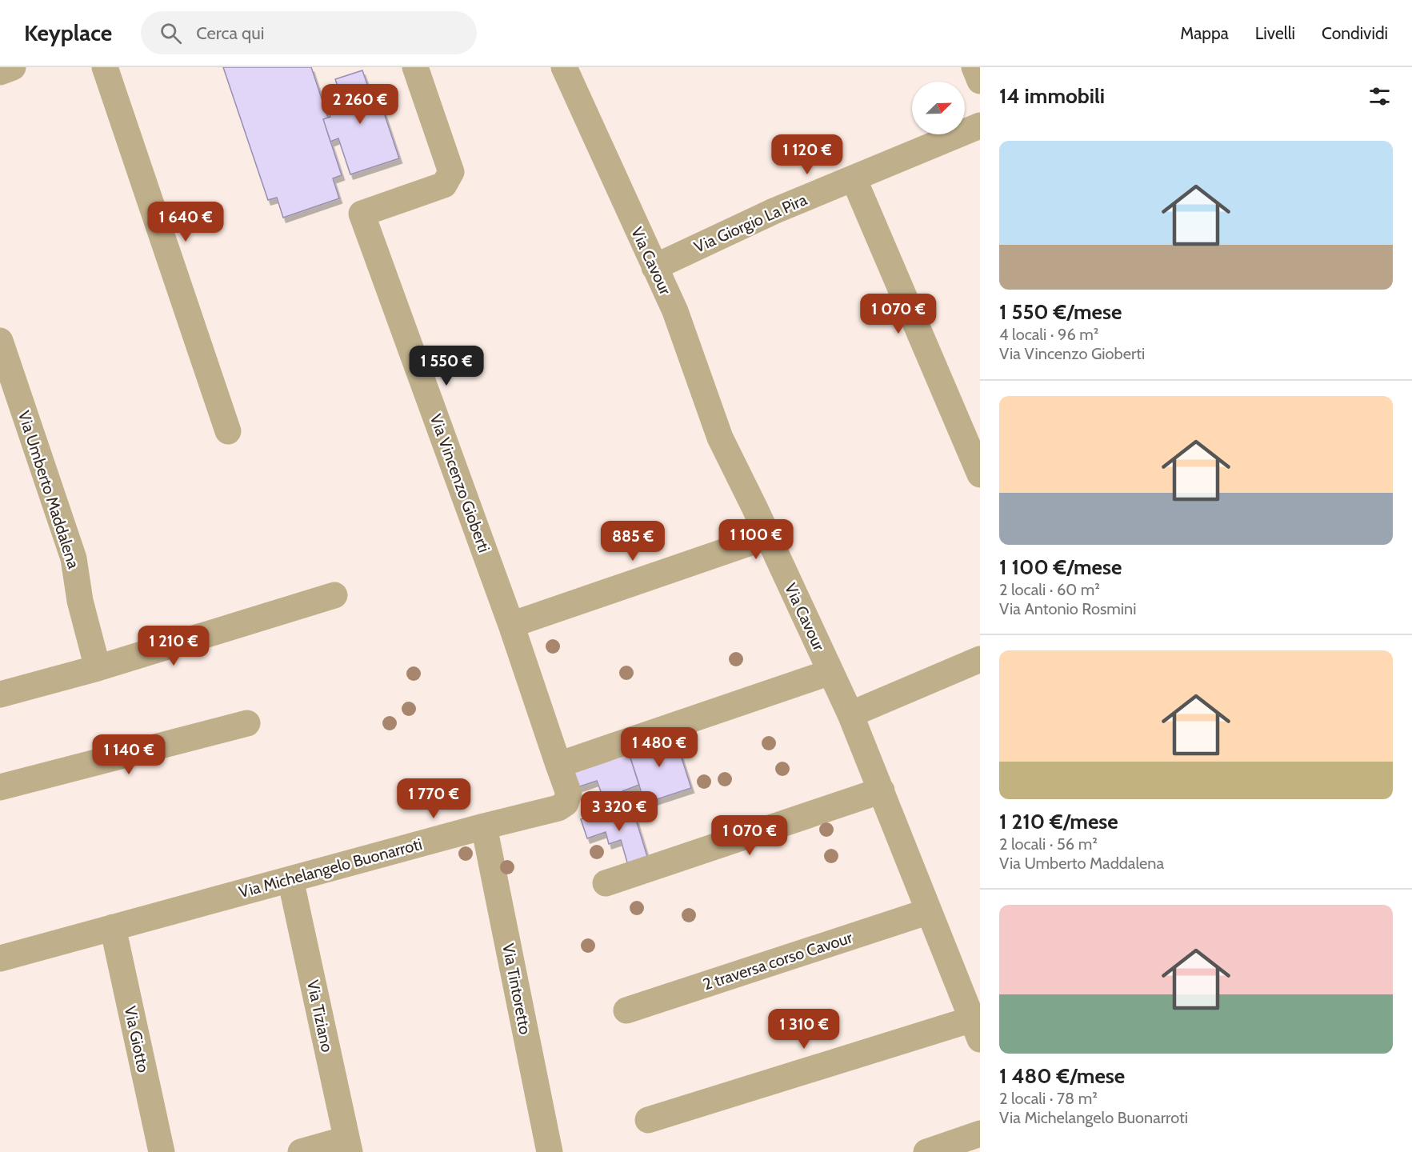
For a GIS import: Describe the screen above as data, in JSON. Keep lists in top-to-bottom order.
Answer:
{
  "streets": {
    "street": [
      "Via Giorgio La Pira",
      "Via Cavour",
      "Via Vincenzo Gioberti",
      "Via Umberto Maddalena",
      "Via Michelangelo Buonarroti",
      "2 traversa corso Cavour",
      "Via Tintoretto",
      "Via Tiziano",
      "Via Giotto"
    ]
  },
  "crossings": [
    ["Via Giorgio La Pira", "Via Cavour"],
    ["Via Cavour", "2 traversa corso Cavour"],
    ["Via Vincenzo Gioberti", "Via Michelangelo Buonarroti"],
    ["Via Michelangelo Buonarroti", "Via Tintoretto"],
    ["Via Michelangelo Buonarroti", "Via Tiziano"],
    ["Via Michelangelo Buonarroti", "Via Giotto"]
  ],
  "north": "top right",
  "page": {
    "header": "Keyplace",
    "search": "Cerca qui",
    "nav": ["Mappa", "Livelli", "Condividi"],
    "heading": "14 immobili",
    "price": [
      "2 260 €",
      "1 120 €",
      "1 640 €",
      "1 070 €",
      "1 550 €",
      "1 100 €",
      "885 €",
      "1 210 €",
      "1 480 €",
      "1 140 €",
      "1 770 €",
      "3 320 €",
      "1 070 €",
      "1 310 €"
    ],
    "list": [
      {
        "name": "1 550 €/mese",
        "note": "4 locali · 96 m² · Via Vincenzo Gioberti"
      },
      {
        "name": "1 100 €/mese",
        "note": "2 locali · 60 m² · Via Antonio Rosmini"
      },
      {
        "name": "1 210 €/mese",
        "note": "2 locali · 56 m² · Via Umberto Maddalena"
      },
      {
        "name": "1 480 €/mese",
        "note": "2 locali · 78 m² · Via Michelangelo Buonarroti"
      }
    ]
  }
}
